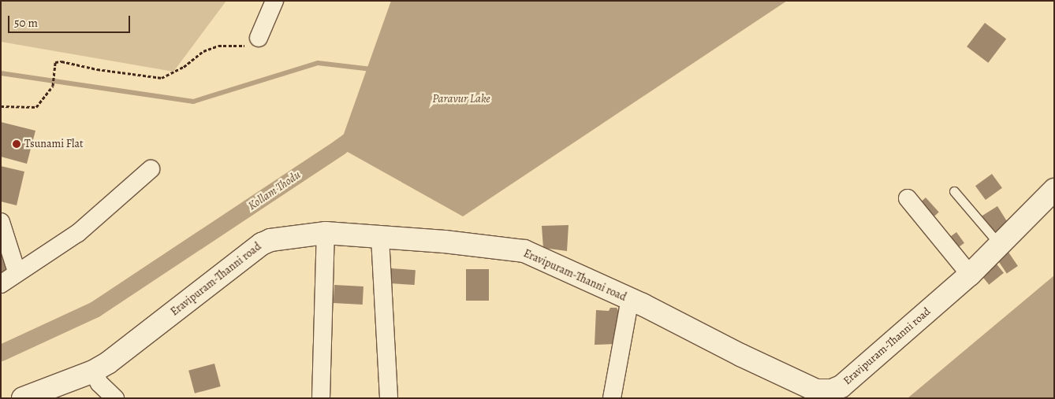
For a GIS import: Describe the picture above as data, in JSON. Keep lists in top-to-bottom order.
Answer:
{
  "streets": {
    "main road": ["Eravipuram-Thanni road"]
  },
  "water": ["Paravur Lake", "Kollam Thodu"],
  "places": ["Tsunami Flat"],
  "scale_bar": "50 m"
}
